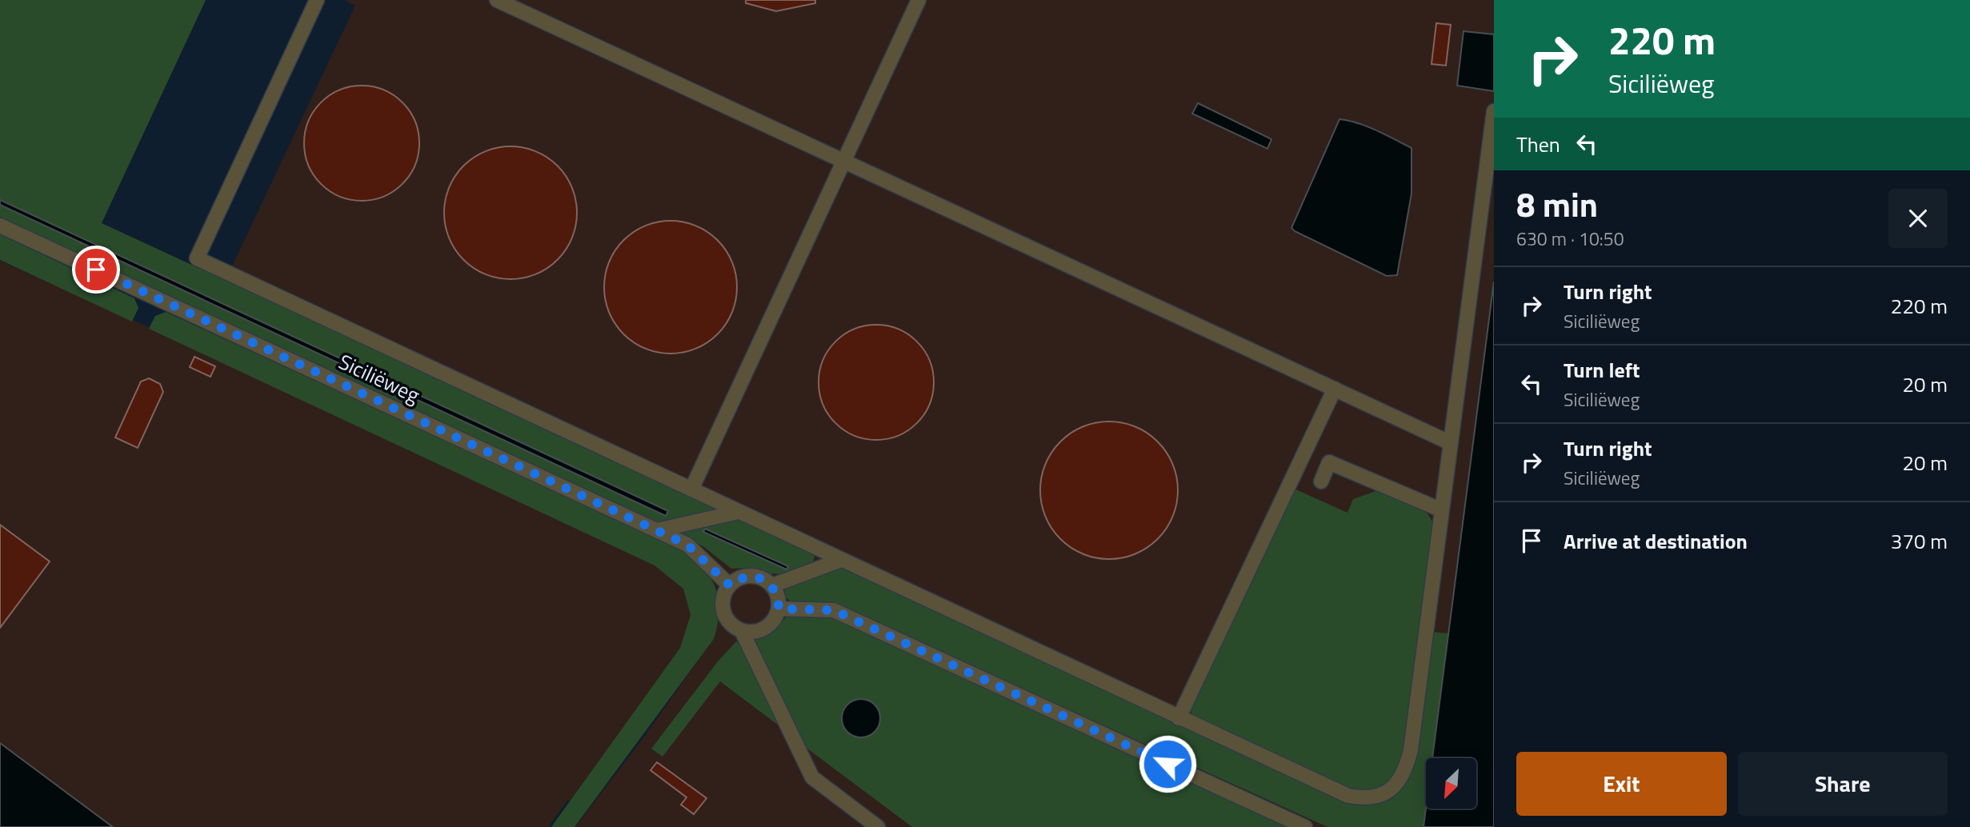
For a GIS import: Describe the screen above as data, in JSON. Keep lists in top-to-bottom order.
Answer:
{
  "streets": {
    "street": ["Siciliëweg"]
  },
  "north": "bottom left",
  "page": {
    "turn": ["220 m", "Siciliëweg"],
    "then": "Then",
    "heading": ["8 min", "630 m · 10:50"],
    "list": [
      {
        "name": "Turn right",
        "note": "Siciliëweg",
        "value": "220 m"
      },
      {
        "name": "Turn left",
        "note": "Siciliëweg",
        "value": "20 m"
      },
      {
        "name": "Turn right",
        "note": "Siciliëweg",
        "value": "20 m"
      },
      {
        "name": "Arrive at destination",
        "value": "370 m"
      }
    ],
    "buttons": ["Exit", "Share"]
  }
}
